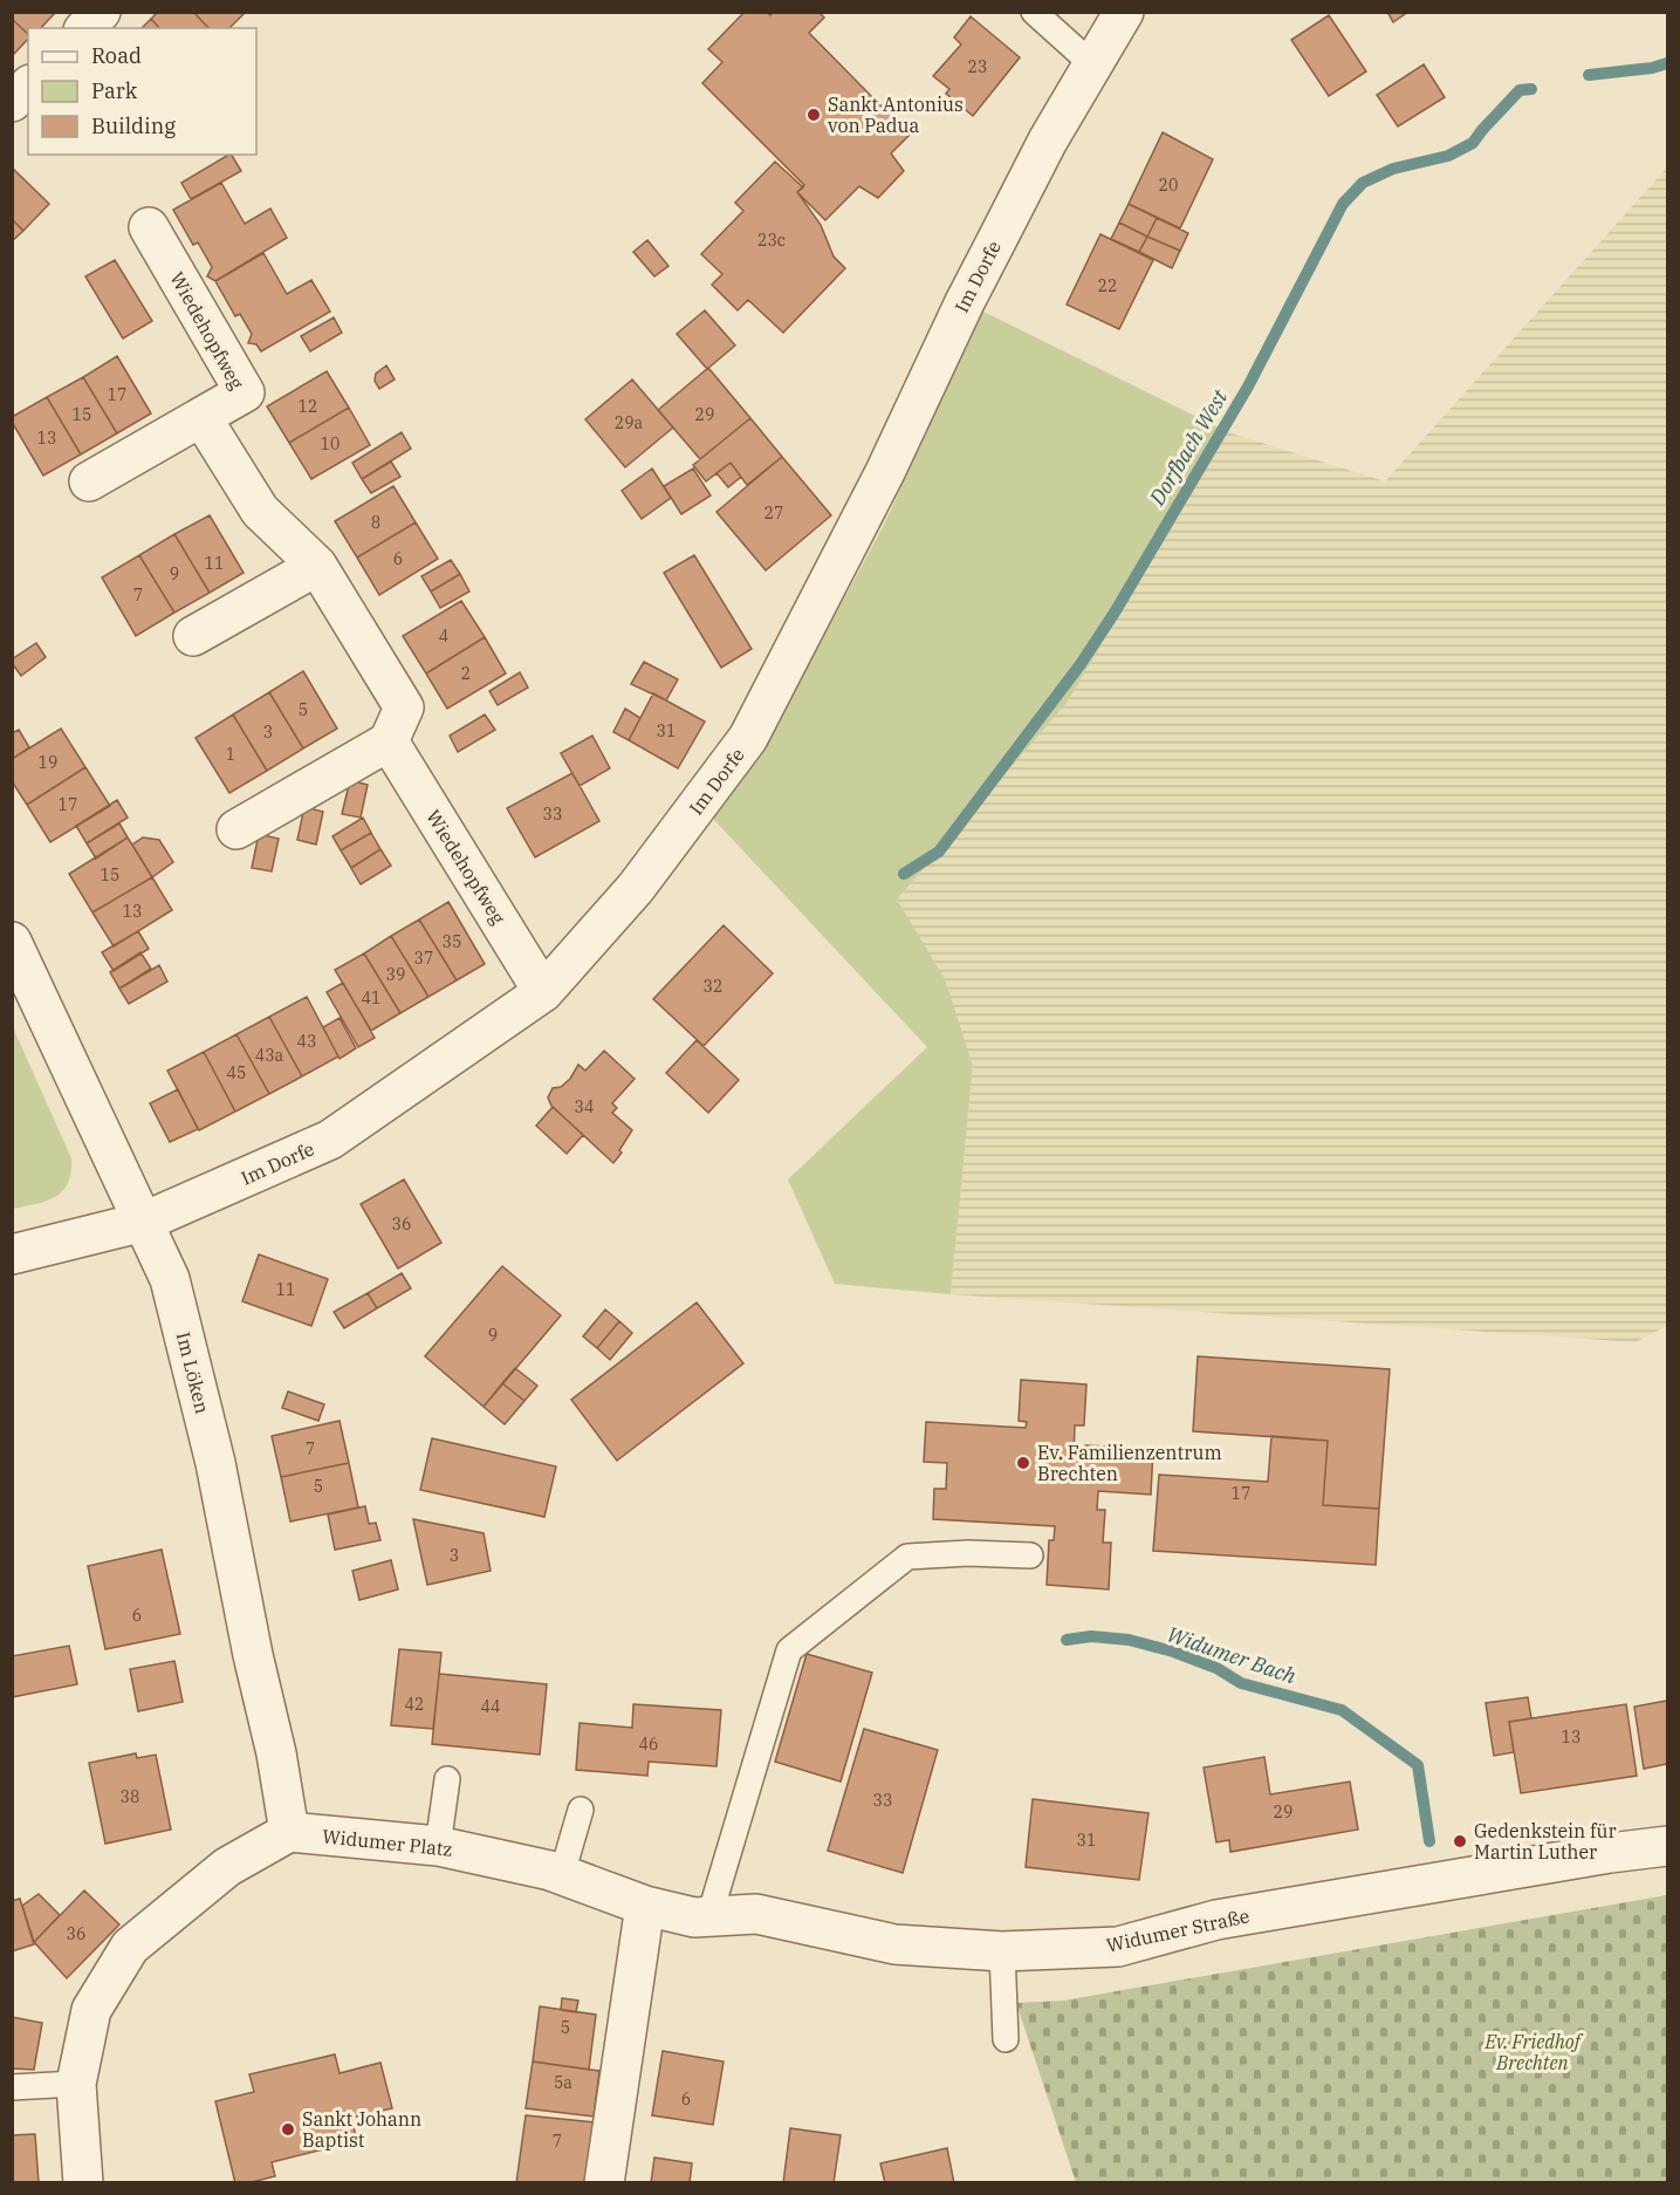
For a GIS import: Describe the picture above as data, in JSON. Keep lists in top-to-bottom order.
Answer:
{
  "streets": {
    "street": [
      "Im Dorfe",
      "Wiedehopfweg",
      "Im Löken",
      "Widumer Platz",
      "Widumer Straße"
    ]
  },
  "crossings": [
    ["Im Dorfe", "Wiedehopfweg"],
    ["Im Dorfe", "Im Löken"],
    ["Im Löken", "Widumer Platz"],
    ["Widumer Platz", "Widumer Straße"]
  ],
  "water": ["Dorfbach West", "Widumer Bach"],
  "parks": ["Ev. Friedhof Brechten"],
  "places": [
    "Sankt Antonius von Padua",
    "Ev. Familienzentrum Brechten",
    "Gedenkstein für Martin Luther",
    "Sankt Johann Baptist"
  ],
  "house_numbers": [
    "23",
    "20",
    "23c",
    "22",
    "17",
    "12",
    "15",
    "29",
    "29a",
    "13",
    "10",
    "27",
    "8",
    "6",
    "11",
    "9",
    "7",
    "4",
    "2",
    "5",
    "31",
    "3",
    "1",
    "19",
    "17",
    "33",
    "15",
    "13",
    "35",
    "37",
    "39",
    "32",
    "41",
    "43",
    "43a",
    "45",
    "34",
    "36",
    "11",
    "9",
    "7",
    "5",
    "17",
    "3",
    "6",
    "42",
    "44",
    "13",
    "46",
    "38",
    "33",
    "29",
    "31",
    "36",
    "5",
    "5a",
    "6",
    "7"
  ],
  "legend": ["Road", "Park", "Building"]
}
